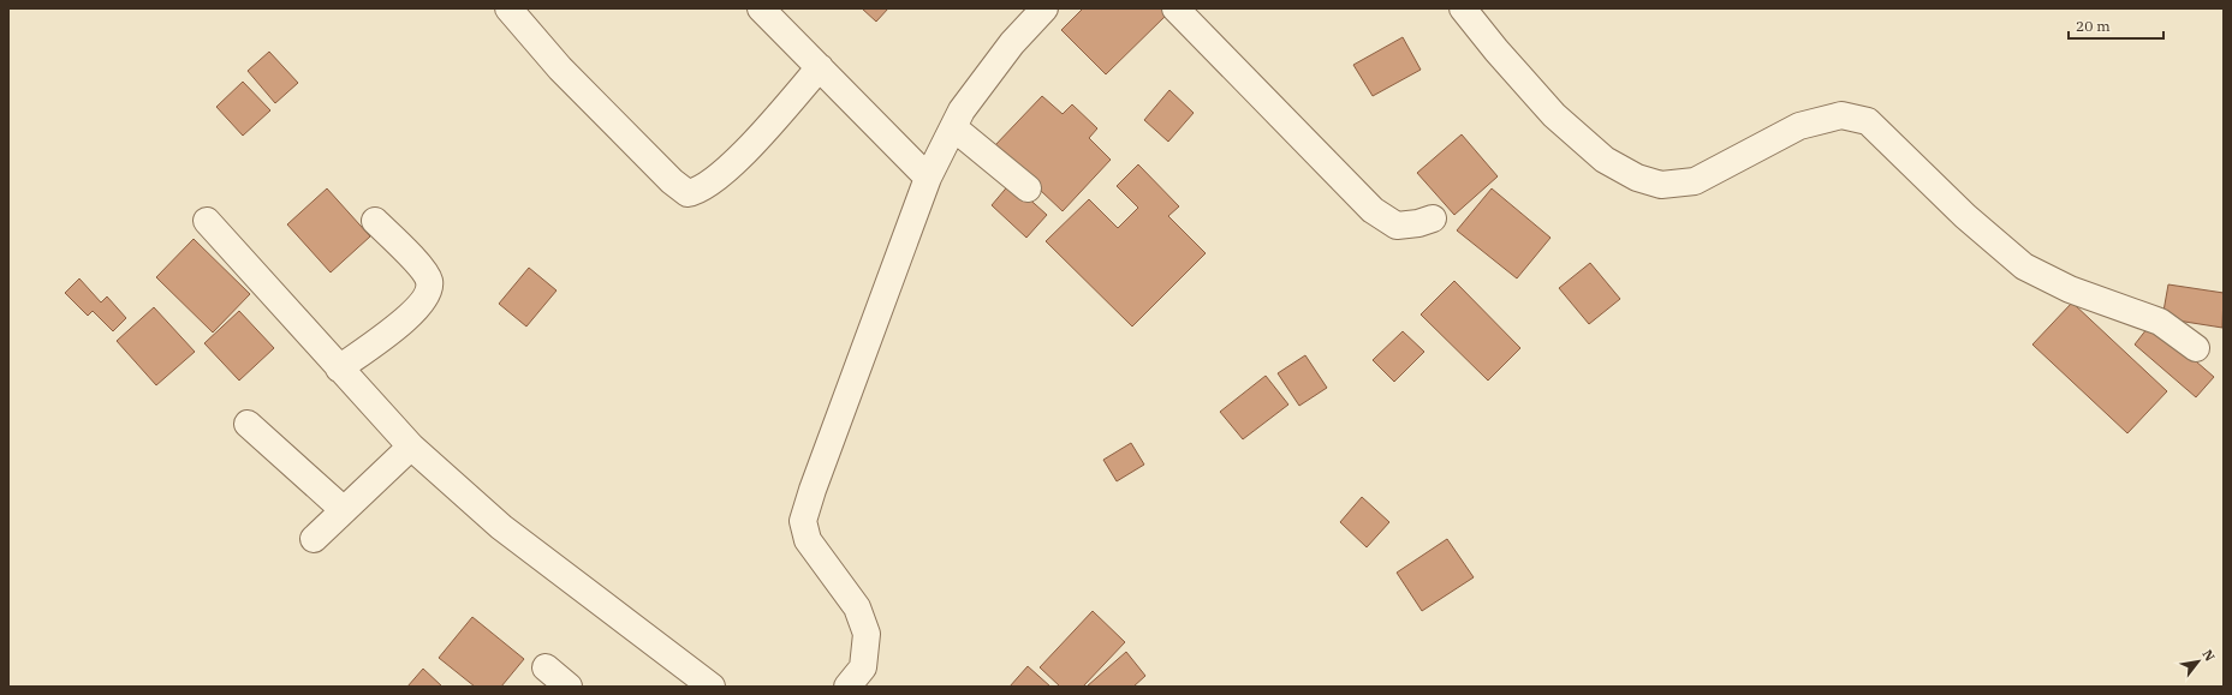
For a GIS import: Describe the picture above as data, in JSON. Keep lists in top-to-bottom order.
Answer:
{
  "scale_bar": "20 m",
  "north": "top right"
}
